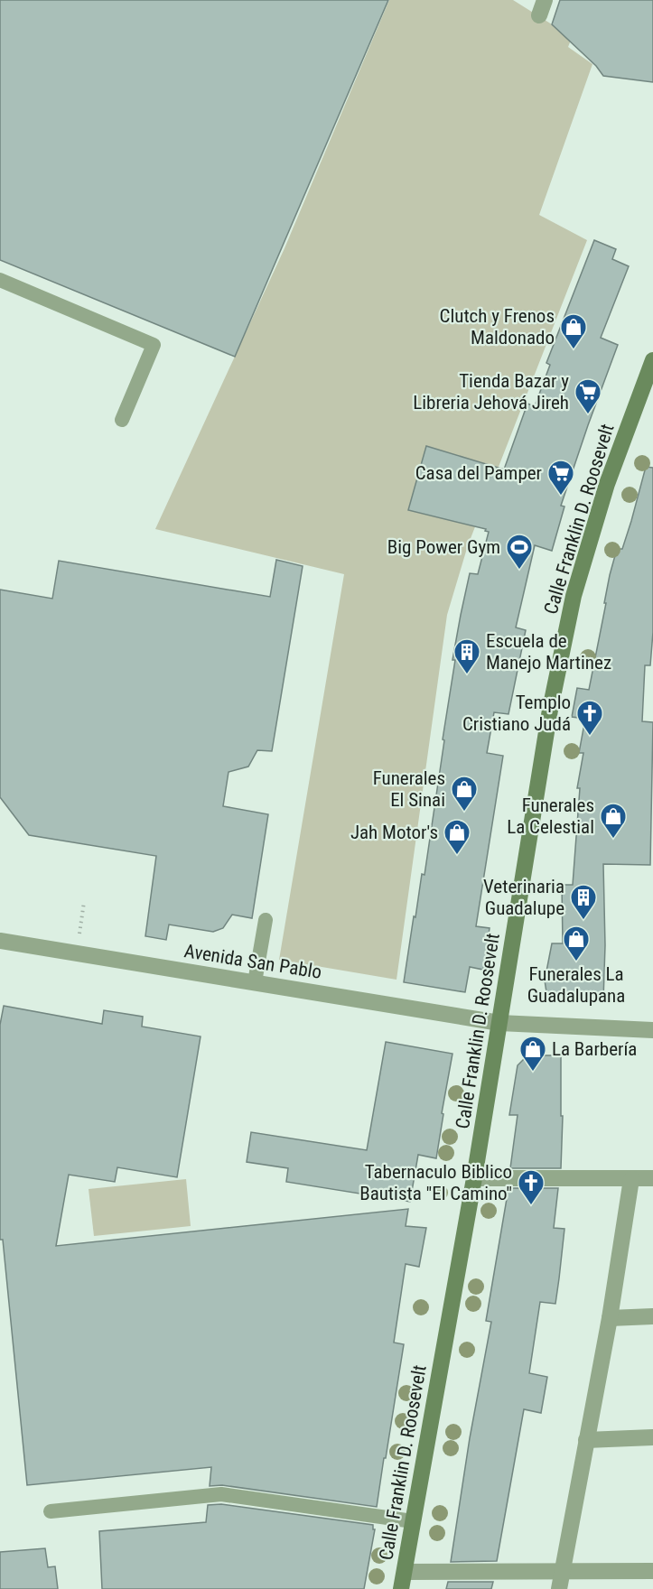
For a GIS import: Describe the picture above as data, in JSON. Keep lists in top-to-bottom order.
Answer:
{
  "streets": {
    "main road": ["Calle Franklin D. Roosevelt"],
    "street": ["Avenida San Pablo"]
  },
  "crossings": [
    ["Calle Franklin D. Roosevelt", "Avenida San Pablo"]
  ],
  "places": {
    "shop": [
      "Clutch y Frenos Maldonado",
      "Funerales El Sinai",
      "Funerales La Celestial",
      "Jah Motor's",
      "Funerales La Guadalupana",
      "La Barbería"
    ],
    "supermarket": ["Tienda Bazar y Libreria Jehová Jireh", "Casa del Pamper"],
    "sports": ["Big Power Gym"],
    "building": ["Escuela de Manejo Martinez", "Veterinaria Guadalupe"],
    "church": ["Templo Cristiano Judá", "Tabernaculo Biblico Bautista \"El Camino\""]
  }
}
